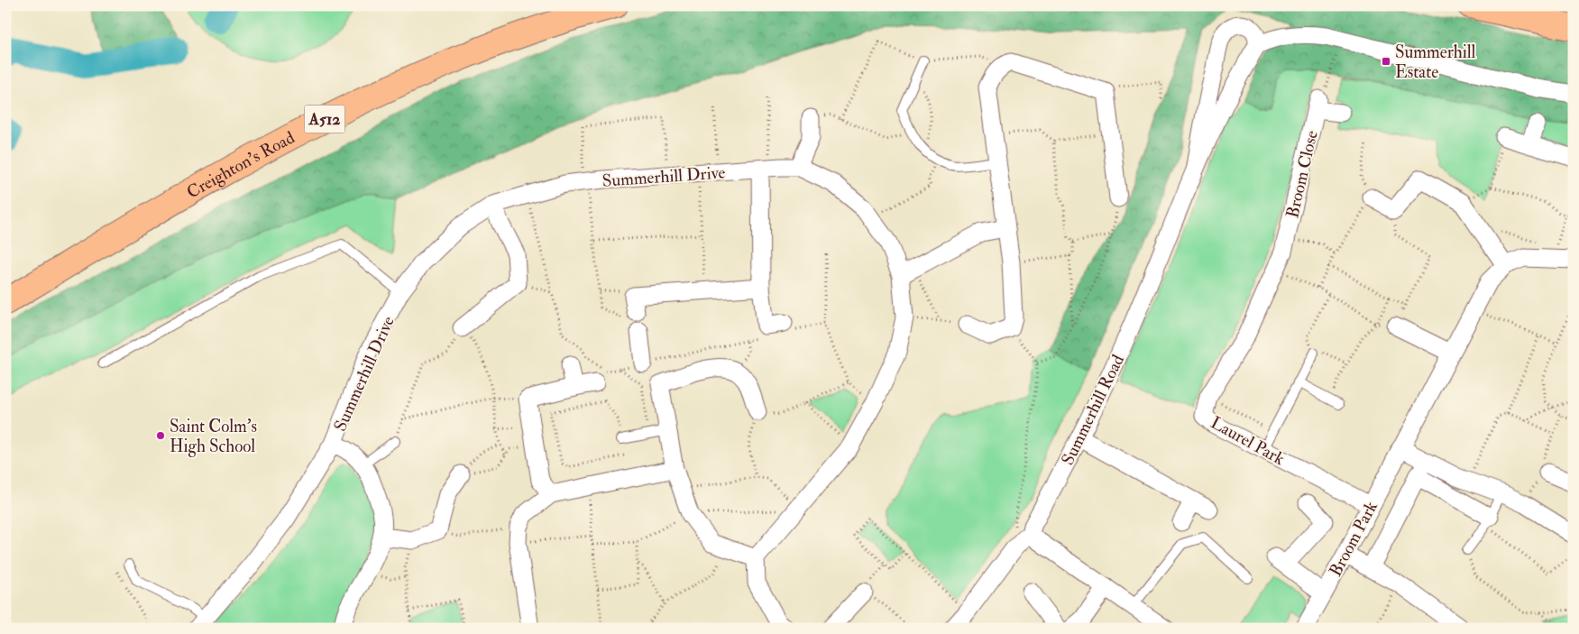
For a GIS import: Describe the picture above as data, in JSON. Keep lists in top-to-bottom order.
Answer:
{
  "streets": {
    "highway": ["A512", "Creighton's Road"],
    "street": [
      "Broom Close",
      "Summerhill Drive",
      "Summerhill Road",
      "Laurel Park",
      "Broom Park"
    ]
  },
  "crossings": [
    ["Broom Close", "Laurel Park"],
    ["Laurel Park", "Broom Park"]
  ],
  "places": {
    "transit": ["Summerhill Estate"],
    "other": ["Saint Colm's High School"]
  }
}
